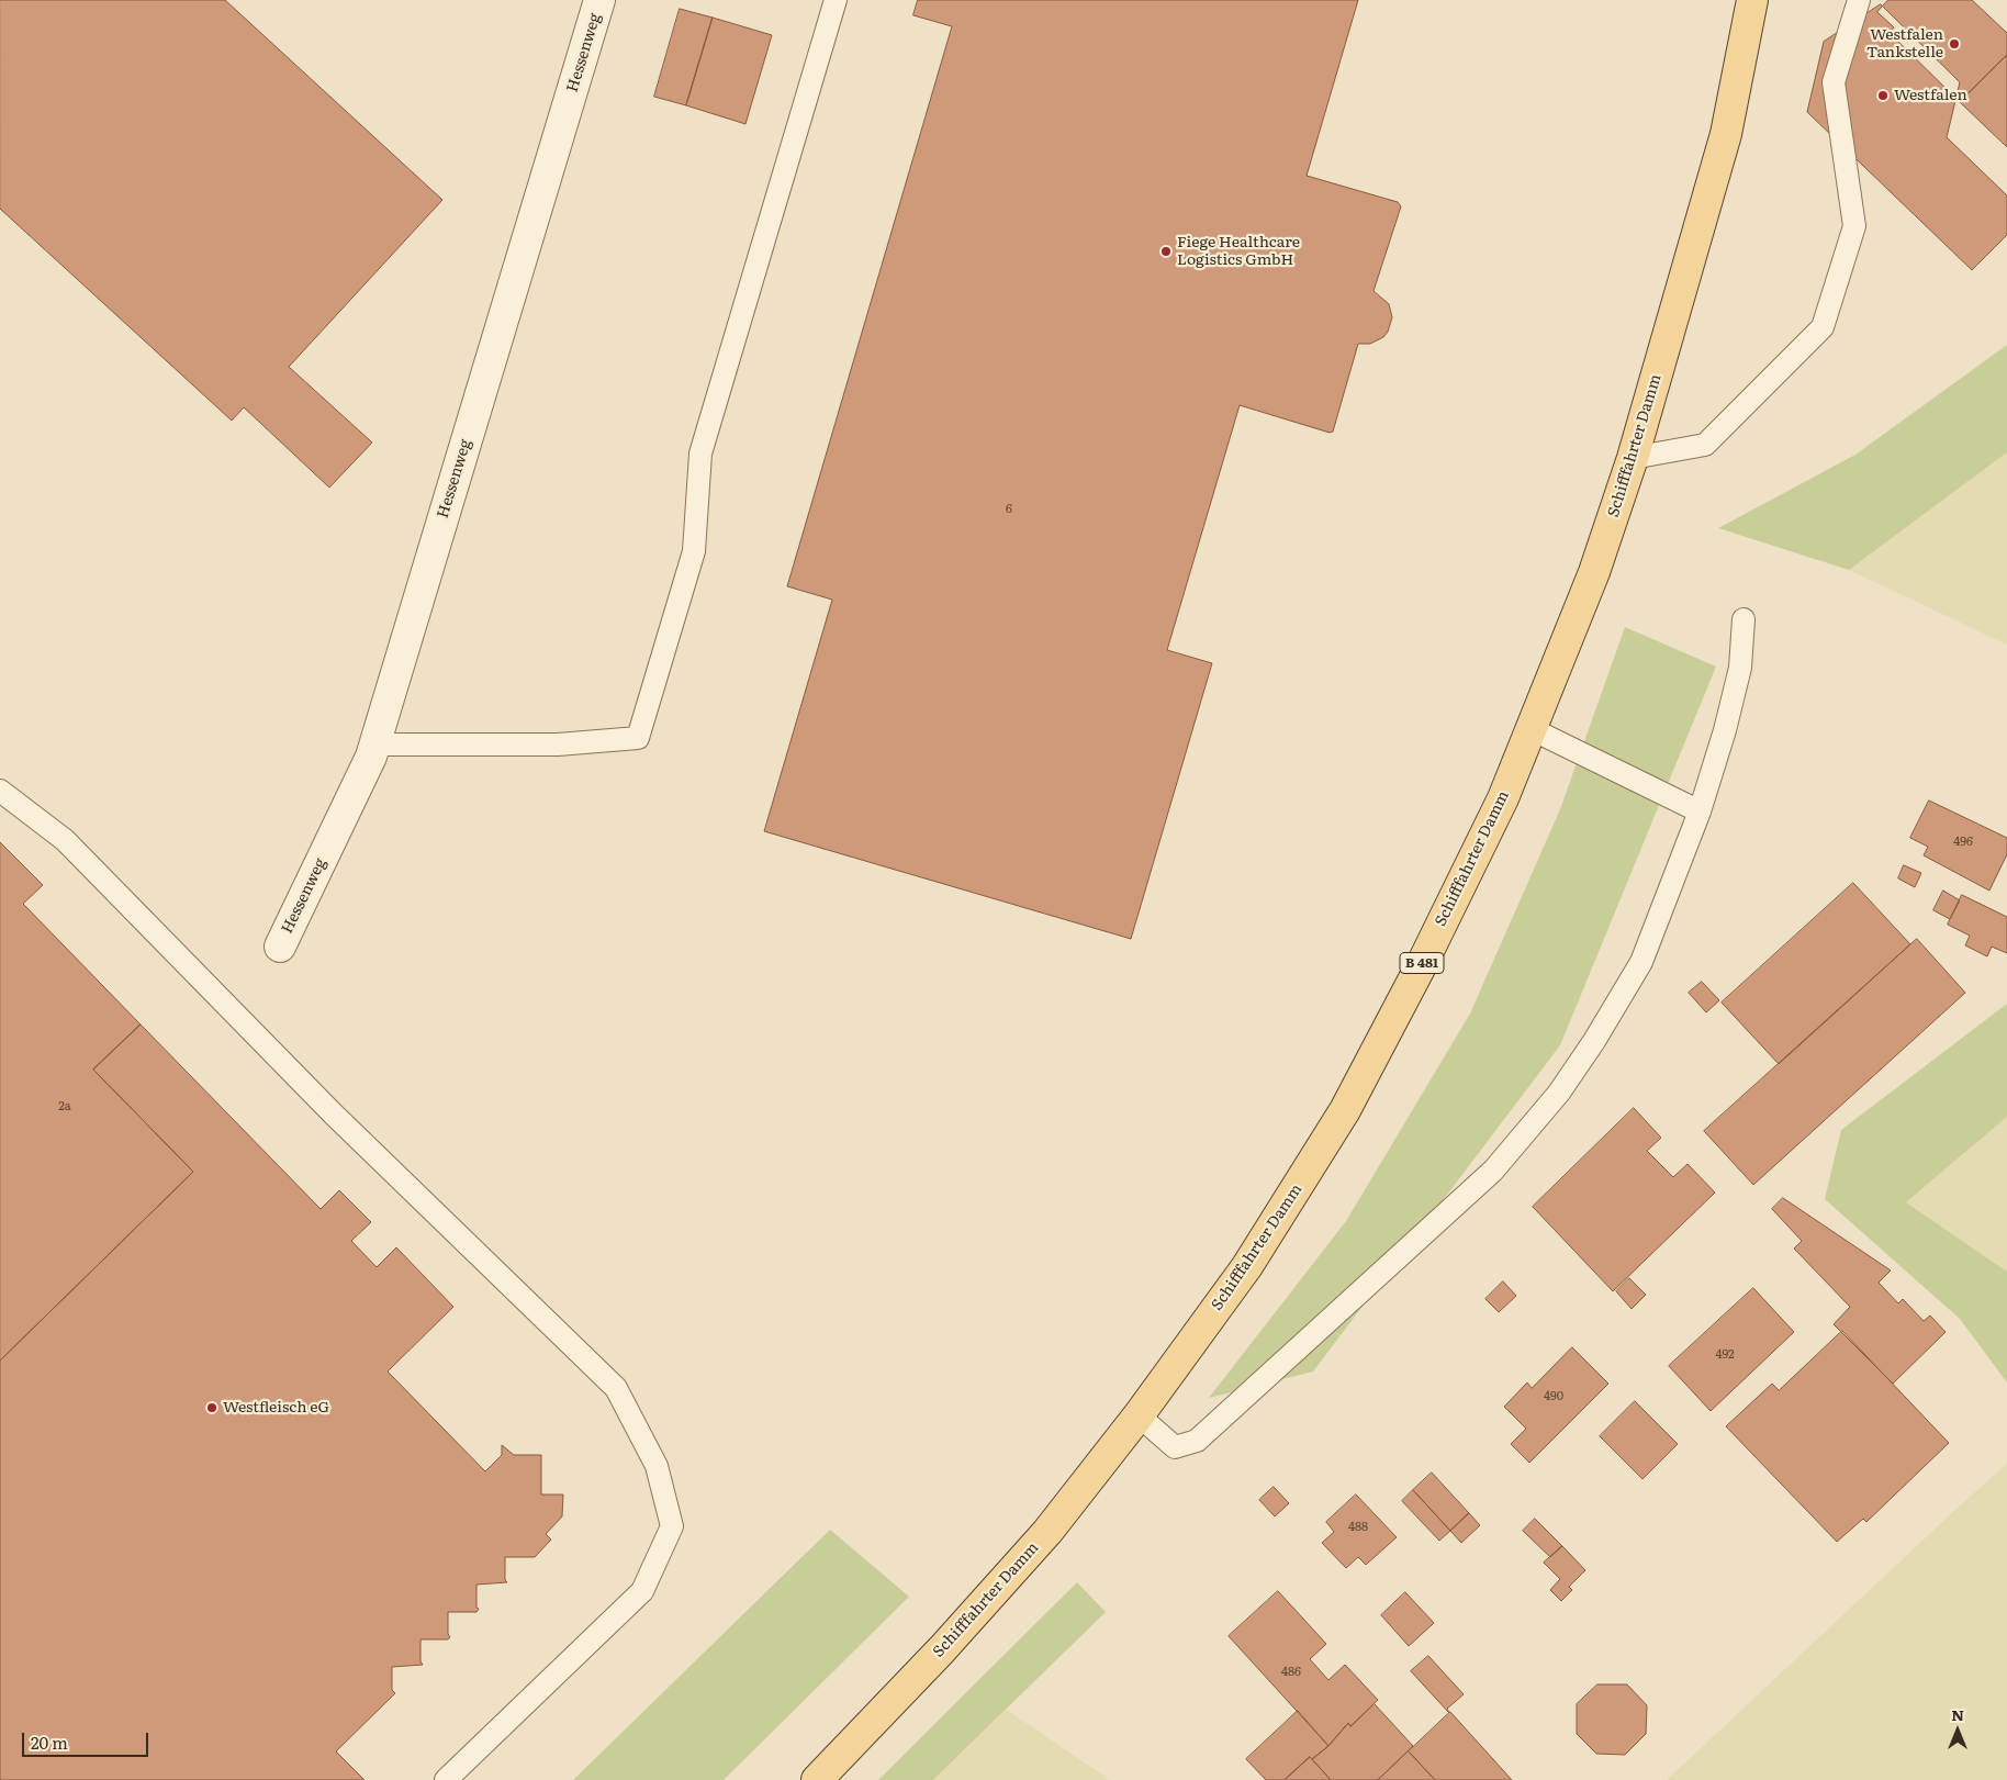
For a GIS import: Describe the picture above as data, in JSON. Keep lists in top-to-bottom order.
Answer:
{
  "streets": {
    "main road": ["Schifffahrter Damm", "B 481"],
    "street": ["Hessenweg"]
  },
  "places": [
    "Westfalen Tankstelle",
    "Westfalen",
    "Fiege Healthcare Logistics GmbH",
    "Westfleisch eG"
  ],
  "house_numbers": [
    "6",
    "496",
    "2a",
    "492",
    "490",
    "488",
    "486"
  ],
  "scale_bar": "20 m",
  "north": "top"
}
